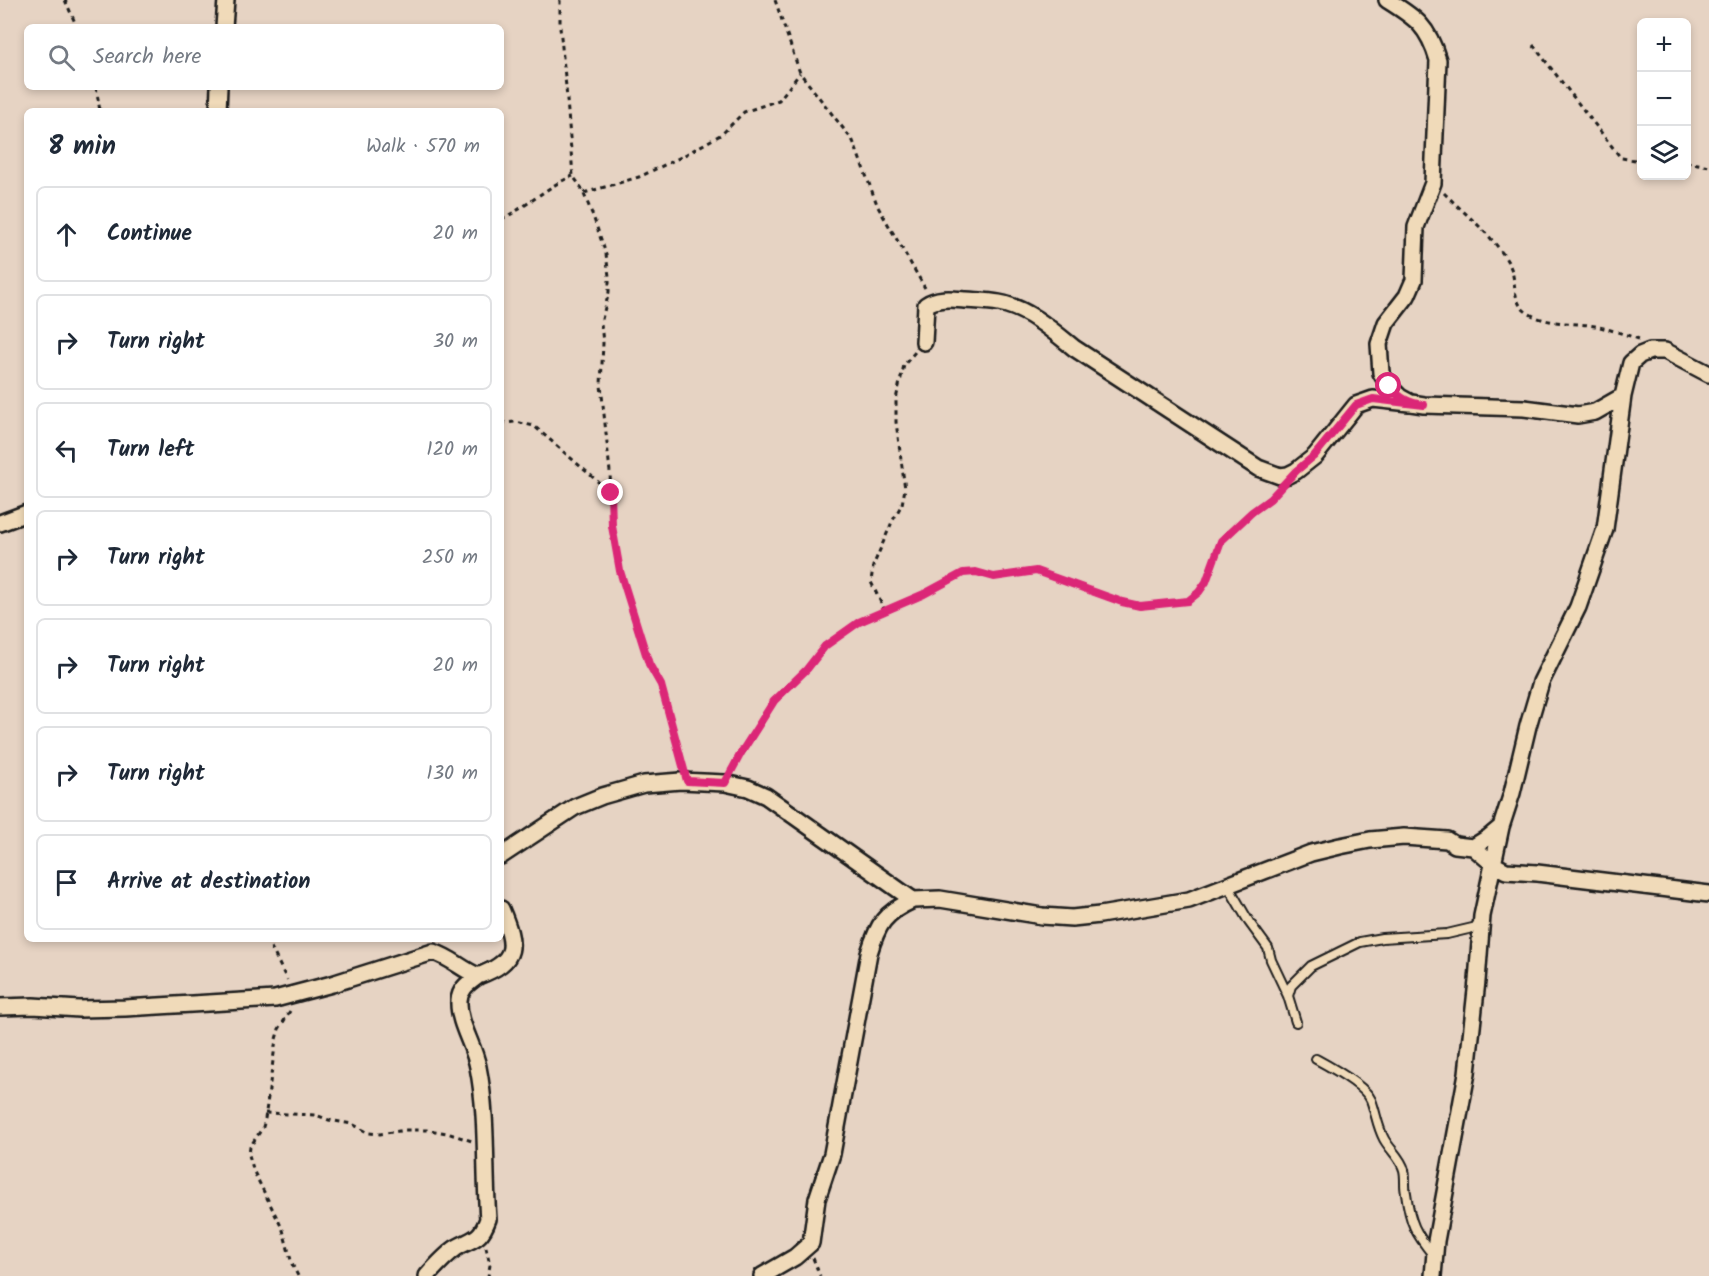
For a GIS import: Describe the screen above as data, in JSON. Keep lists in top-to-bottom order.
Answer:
{
  "page": {
    "map_buttons": ["+", "−"],
    "search": "Search here",
    "heading": ["8 min", "Walk · 570 m"],
    "list": [
      ["Continue", "20 m"],
      ["Turn right", "30 m"],
      ["Turn left", "120 m"],
      ["Turn right", "250 m"],
      ["Turn right", "20 m"],
      ["Turn right", "130 m"],
      "Arrive at destination"
    ]
  }
}
